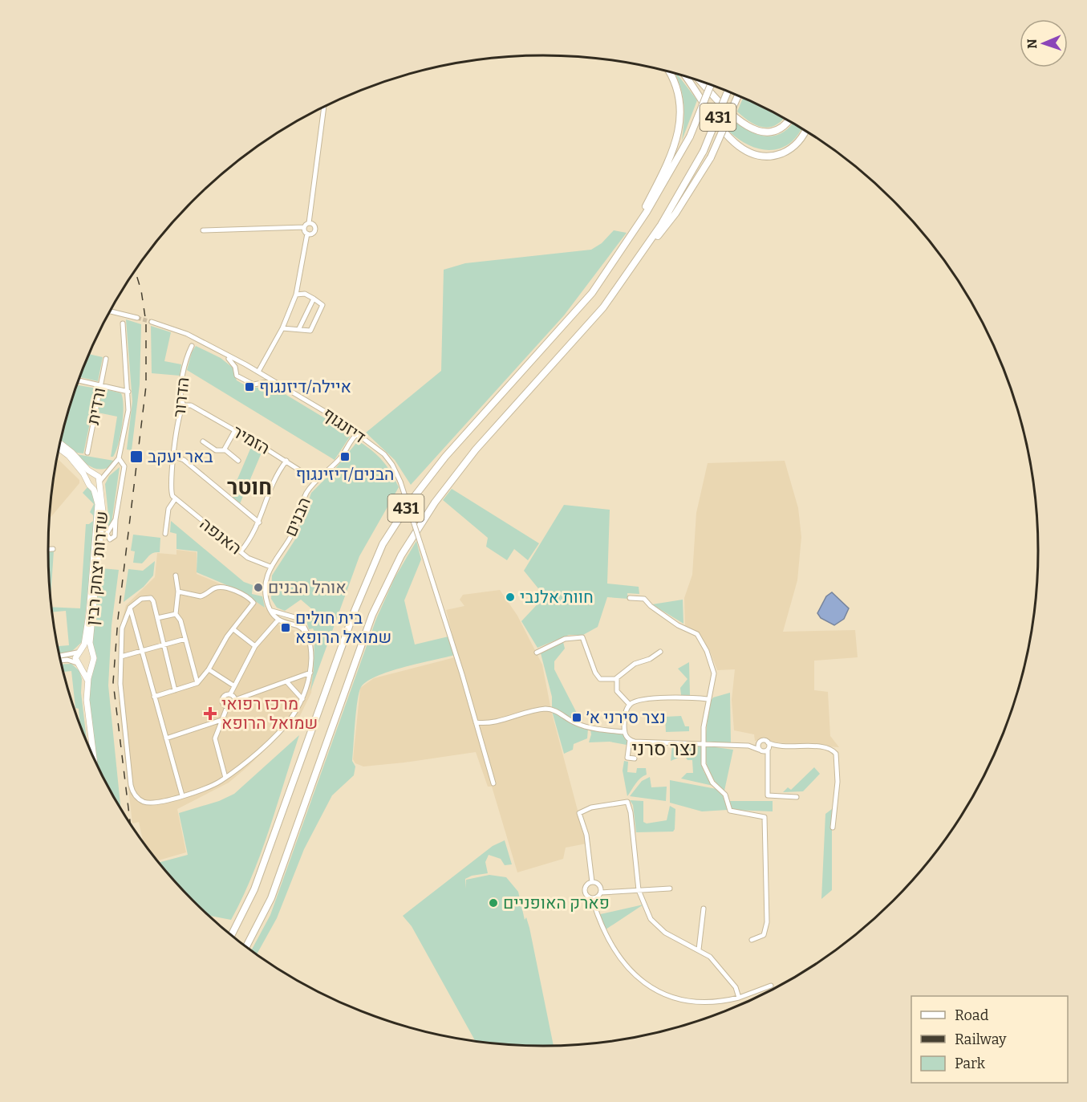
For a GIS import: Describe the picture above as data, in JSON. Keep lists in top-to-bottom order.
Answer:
{
  "streets": {
    "highway": ["431"],
    "main road": ["שדרות יצחק רבין"],
    "street": [
      "הדרור",
      "ורדית",
      "דיזנגוף",
      "הזמיר",
      "הבנים",
      "האנפה"
    ]
  },
  "crossings": [
    ["הדרור", "הזמיר"],
    ["הדרור", "האנפה"],
    ["דיזנגוף", "הבנים"],
    ["הזמיר", "הבנים"],
    ["הבנים", "האנפה"]
  ],
  "districts": ["חוטר", "נצר סרני"],
  "places": {
    "transit": [
      "איילה/דיזנגוף",
      "באר יעקב",
      "הבנים/דיזינגוף",
      "בית חולים שמואל הרופא",
      "נצר סירני א׳"
    ],
    "other": ["אוהל הבנים", "חוות אלנבי", "פארק האופניים"],
    "health": ["מרכז רפואי שמואל הרופא"]
  },
  "legend": ["Road", "Railway", "Park"],
  "north": "left"
}
